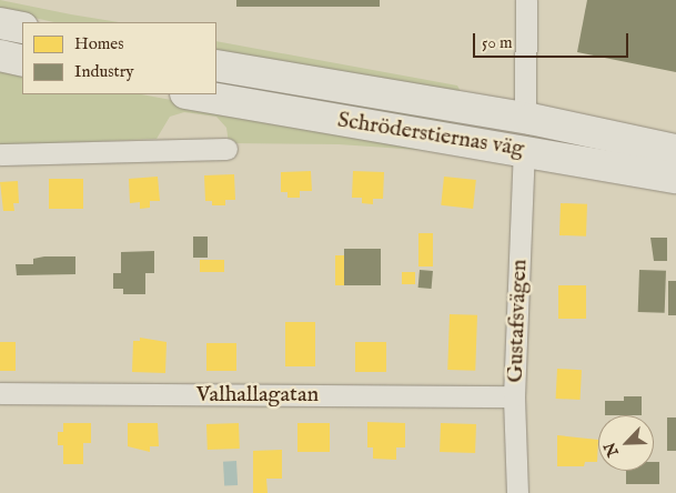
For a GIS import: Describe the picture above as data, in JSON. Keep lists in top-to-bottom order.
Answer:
{
  "streets": {
    "street": ["Schröderstiernas väg", "Gustafsvägen", "Valhallagatan"]
  },
  "crossings": [
    ["Schröderstiernas väg", "Gustafsvägen"],
    ["Gustafsvägen", "Valhallagatan"]
  ],
  "legend": ["Homes", "Industry"],
  "scale_bar": "50 m",
  "north": "bottom left"
}
